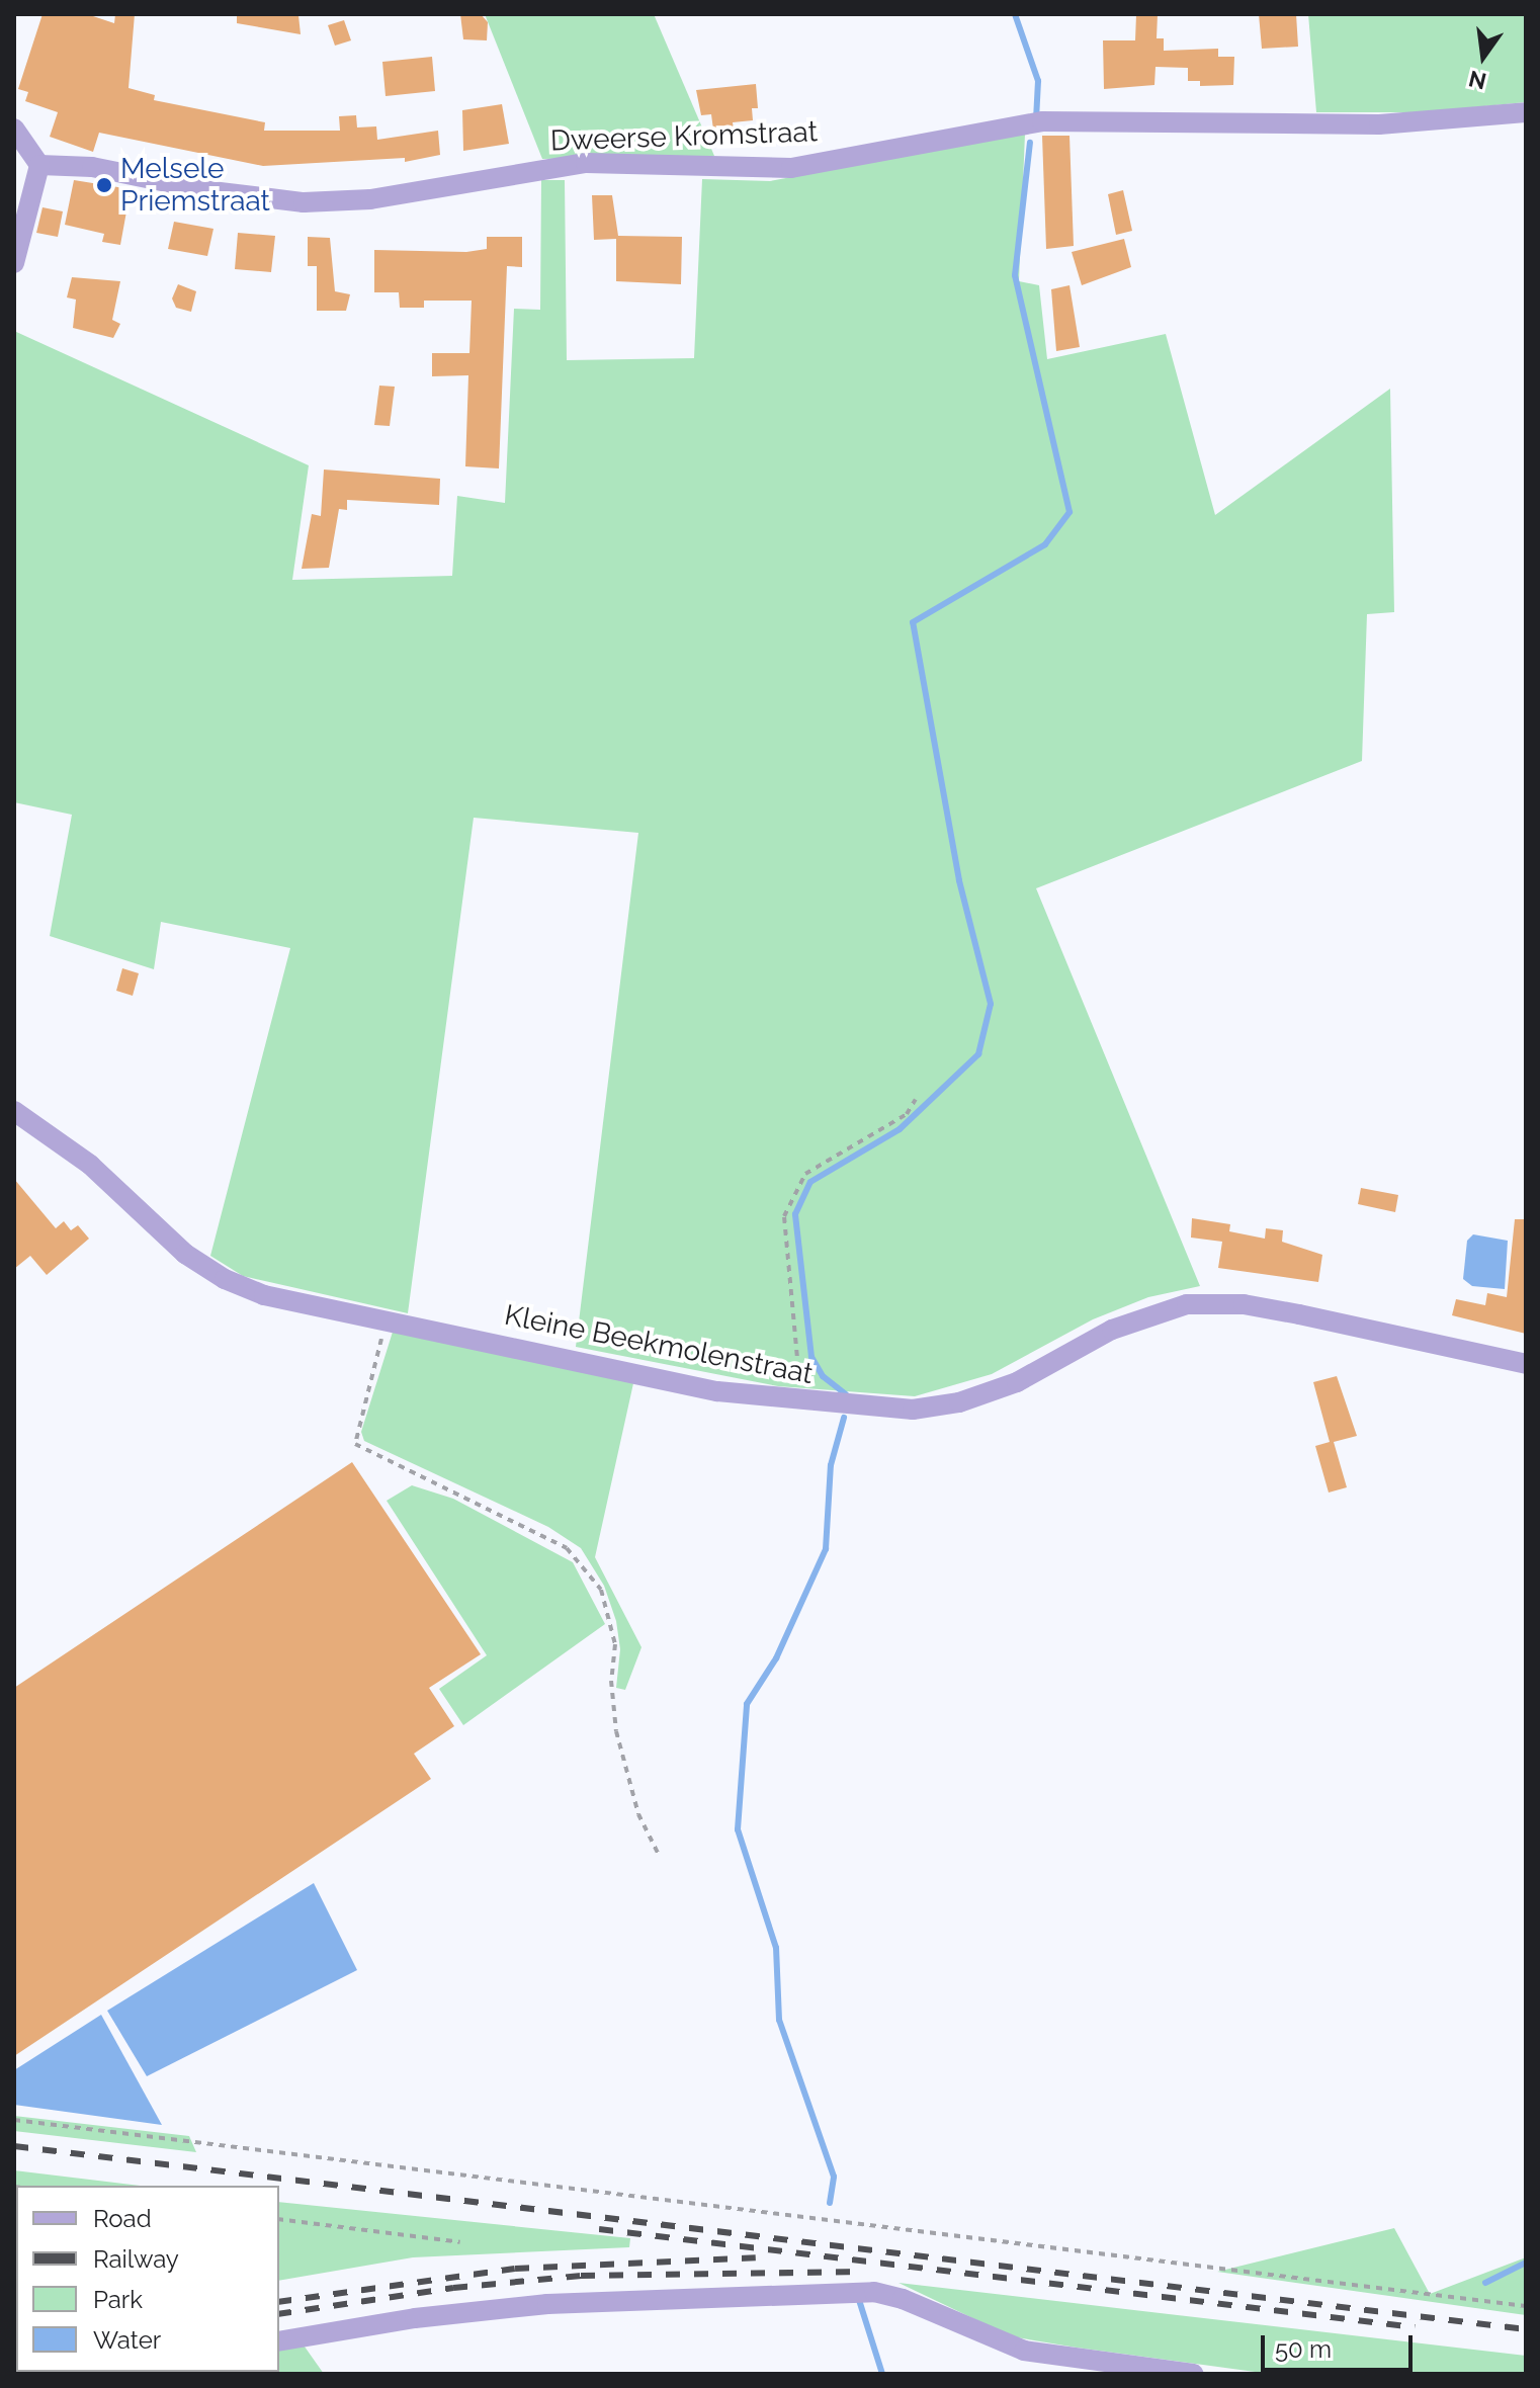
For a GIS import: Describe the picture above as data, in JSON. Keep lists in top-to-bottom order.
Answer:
{
  "streets": {
    "street": ["Dweerse Kromstraat", "Kleine Beekmolenstraat"]
  },
  "places": ["Melsele Priemstraat"],
  "legend": [
    "Road",
    "Railway",
    "Park",
    "Water"
  ],
  "scale_bar": "50 m",
  "north": "bottom"
}
